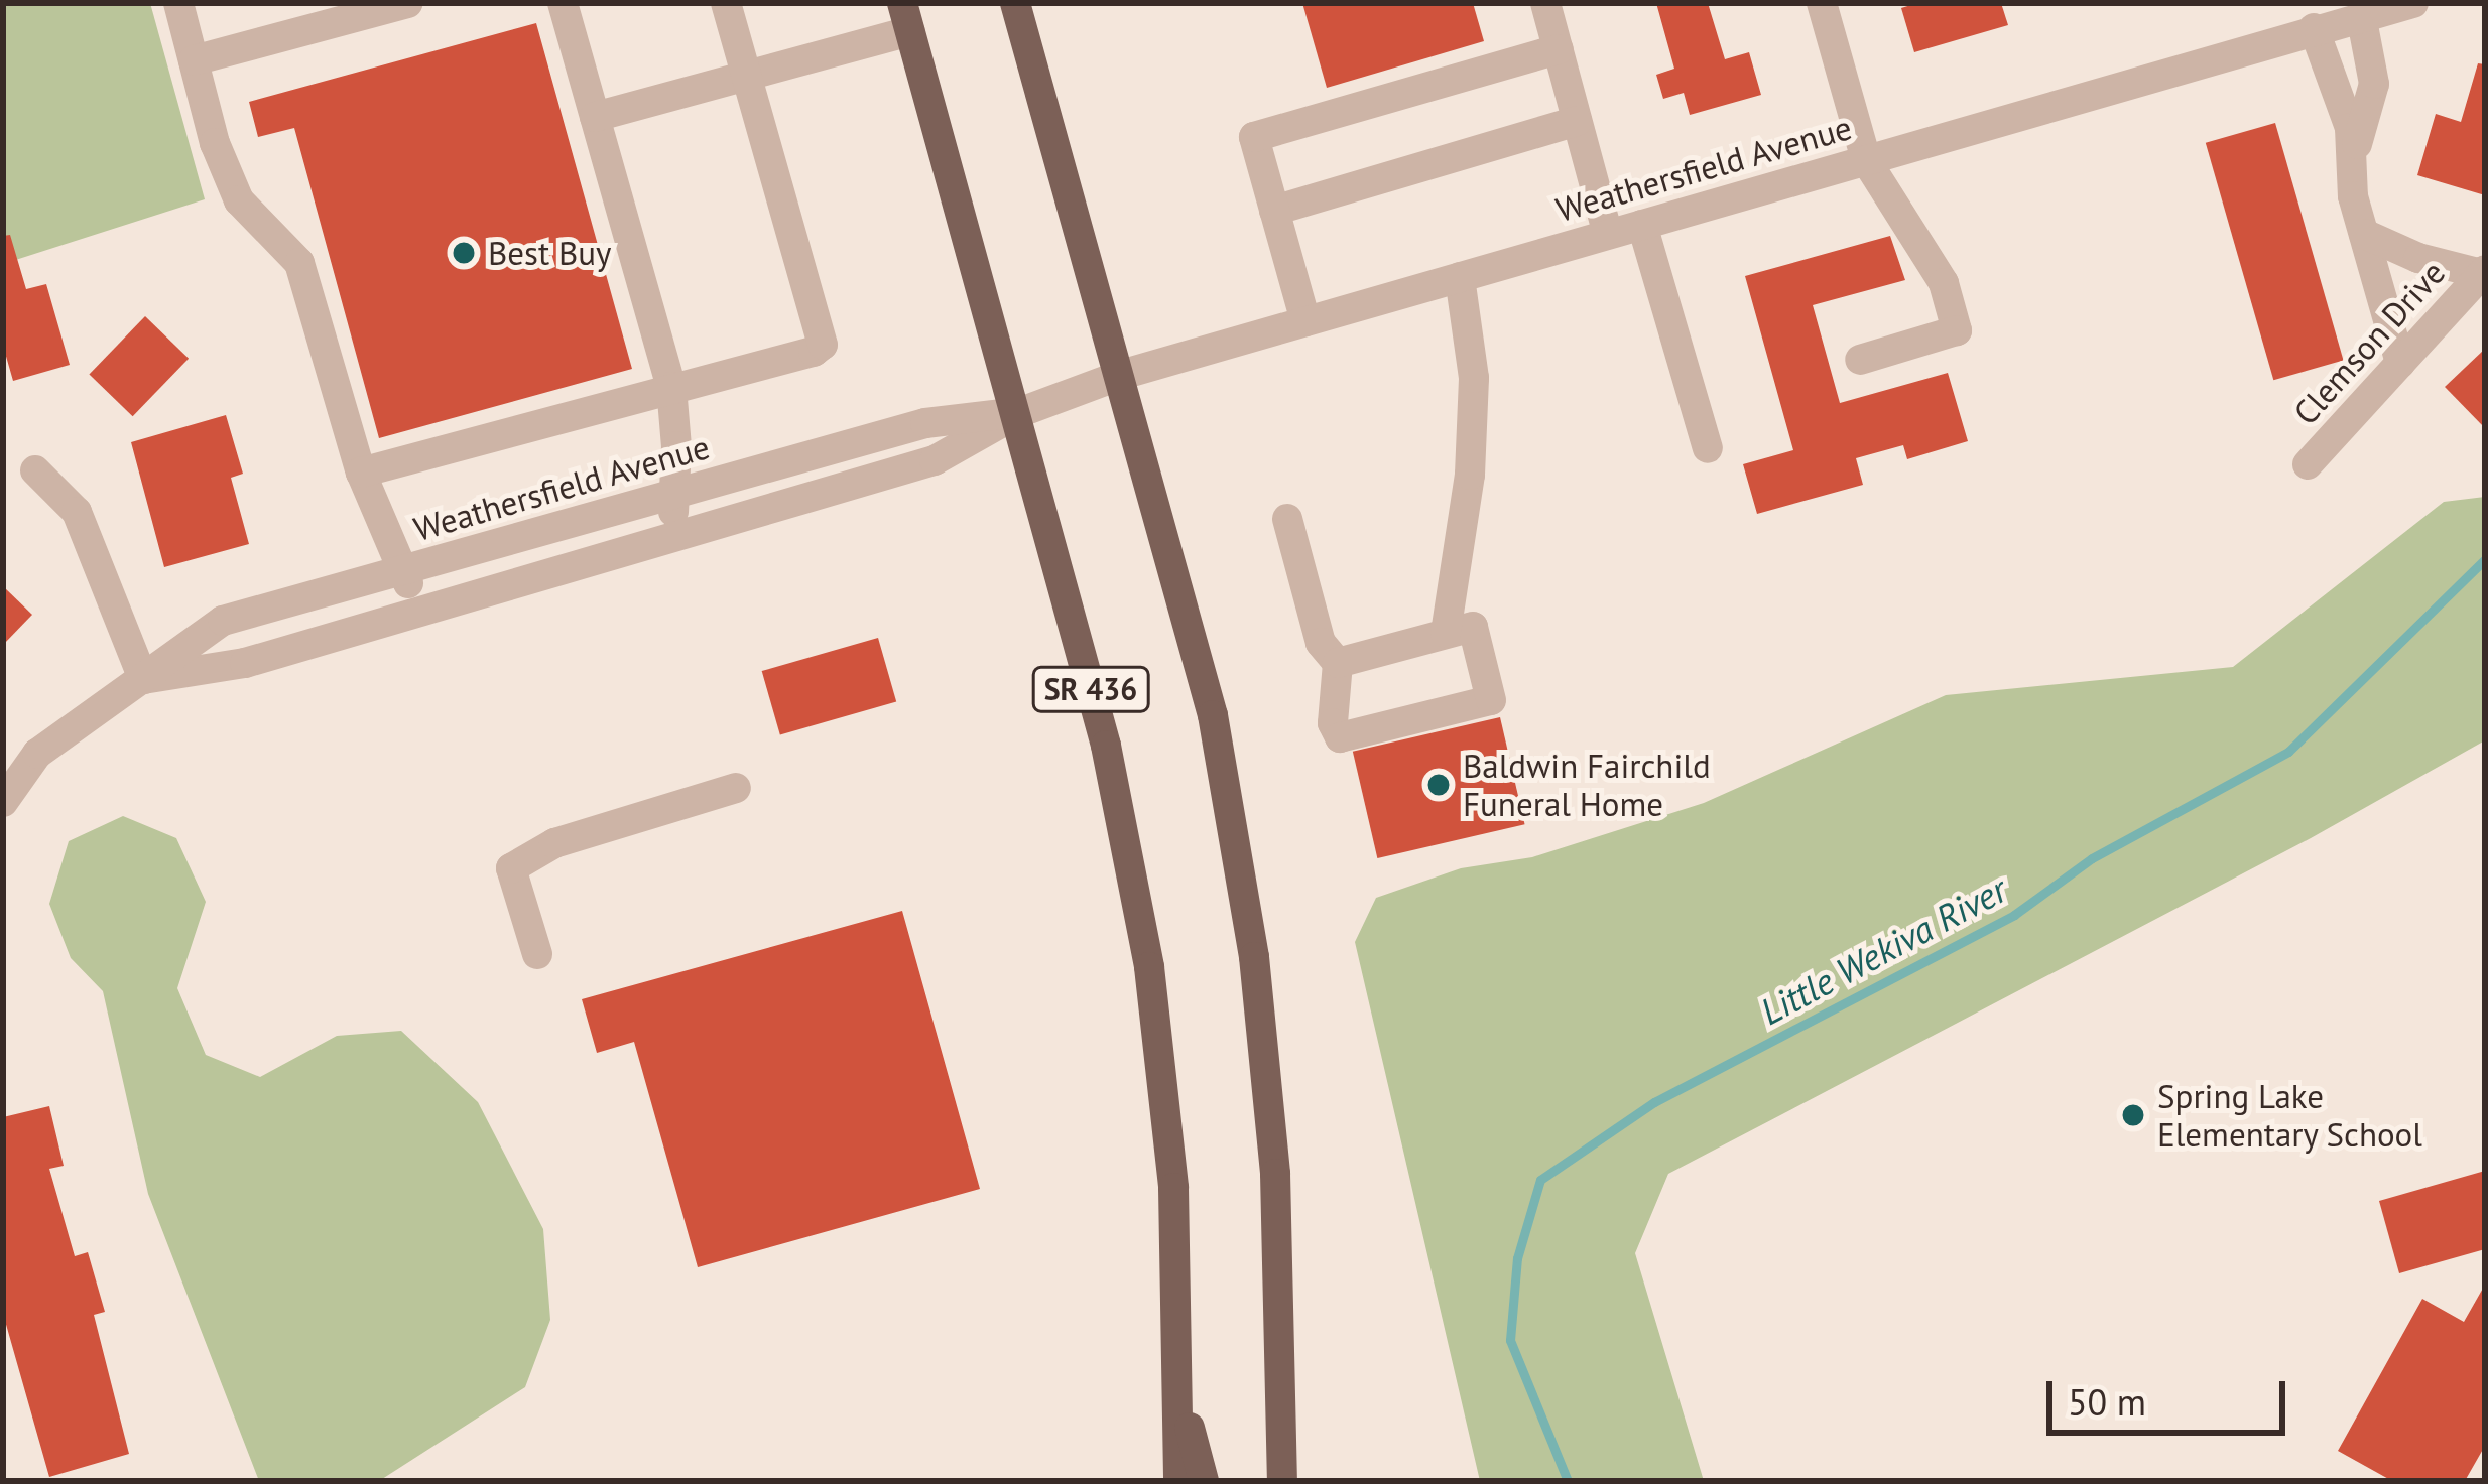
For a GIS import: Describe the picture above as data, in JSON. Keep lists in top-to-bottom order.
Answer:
{
  "streets": {
    "main road": ["SR 436"],
    "street": ["Weathersfield Avenue", "Clemson Drive"]
  },
  "crossings": [
    ["Weathersfield Avenue", "SR 436"]
  ],
  "water": ["Little Wekiva River"],
  "places": ["Best Buy", "Baldwin Fairchild Funeral Home", "Spring Lake Elementary School"],
  "scale_bar": "50 m"
}
